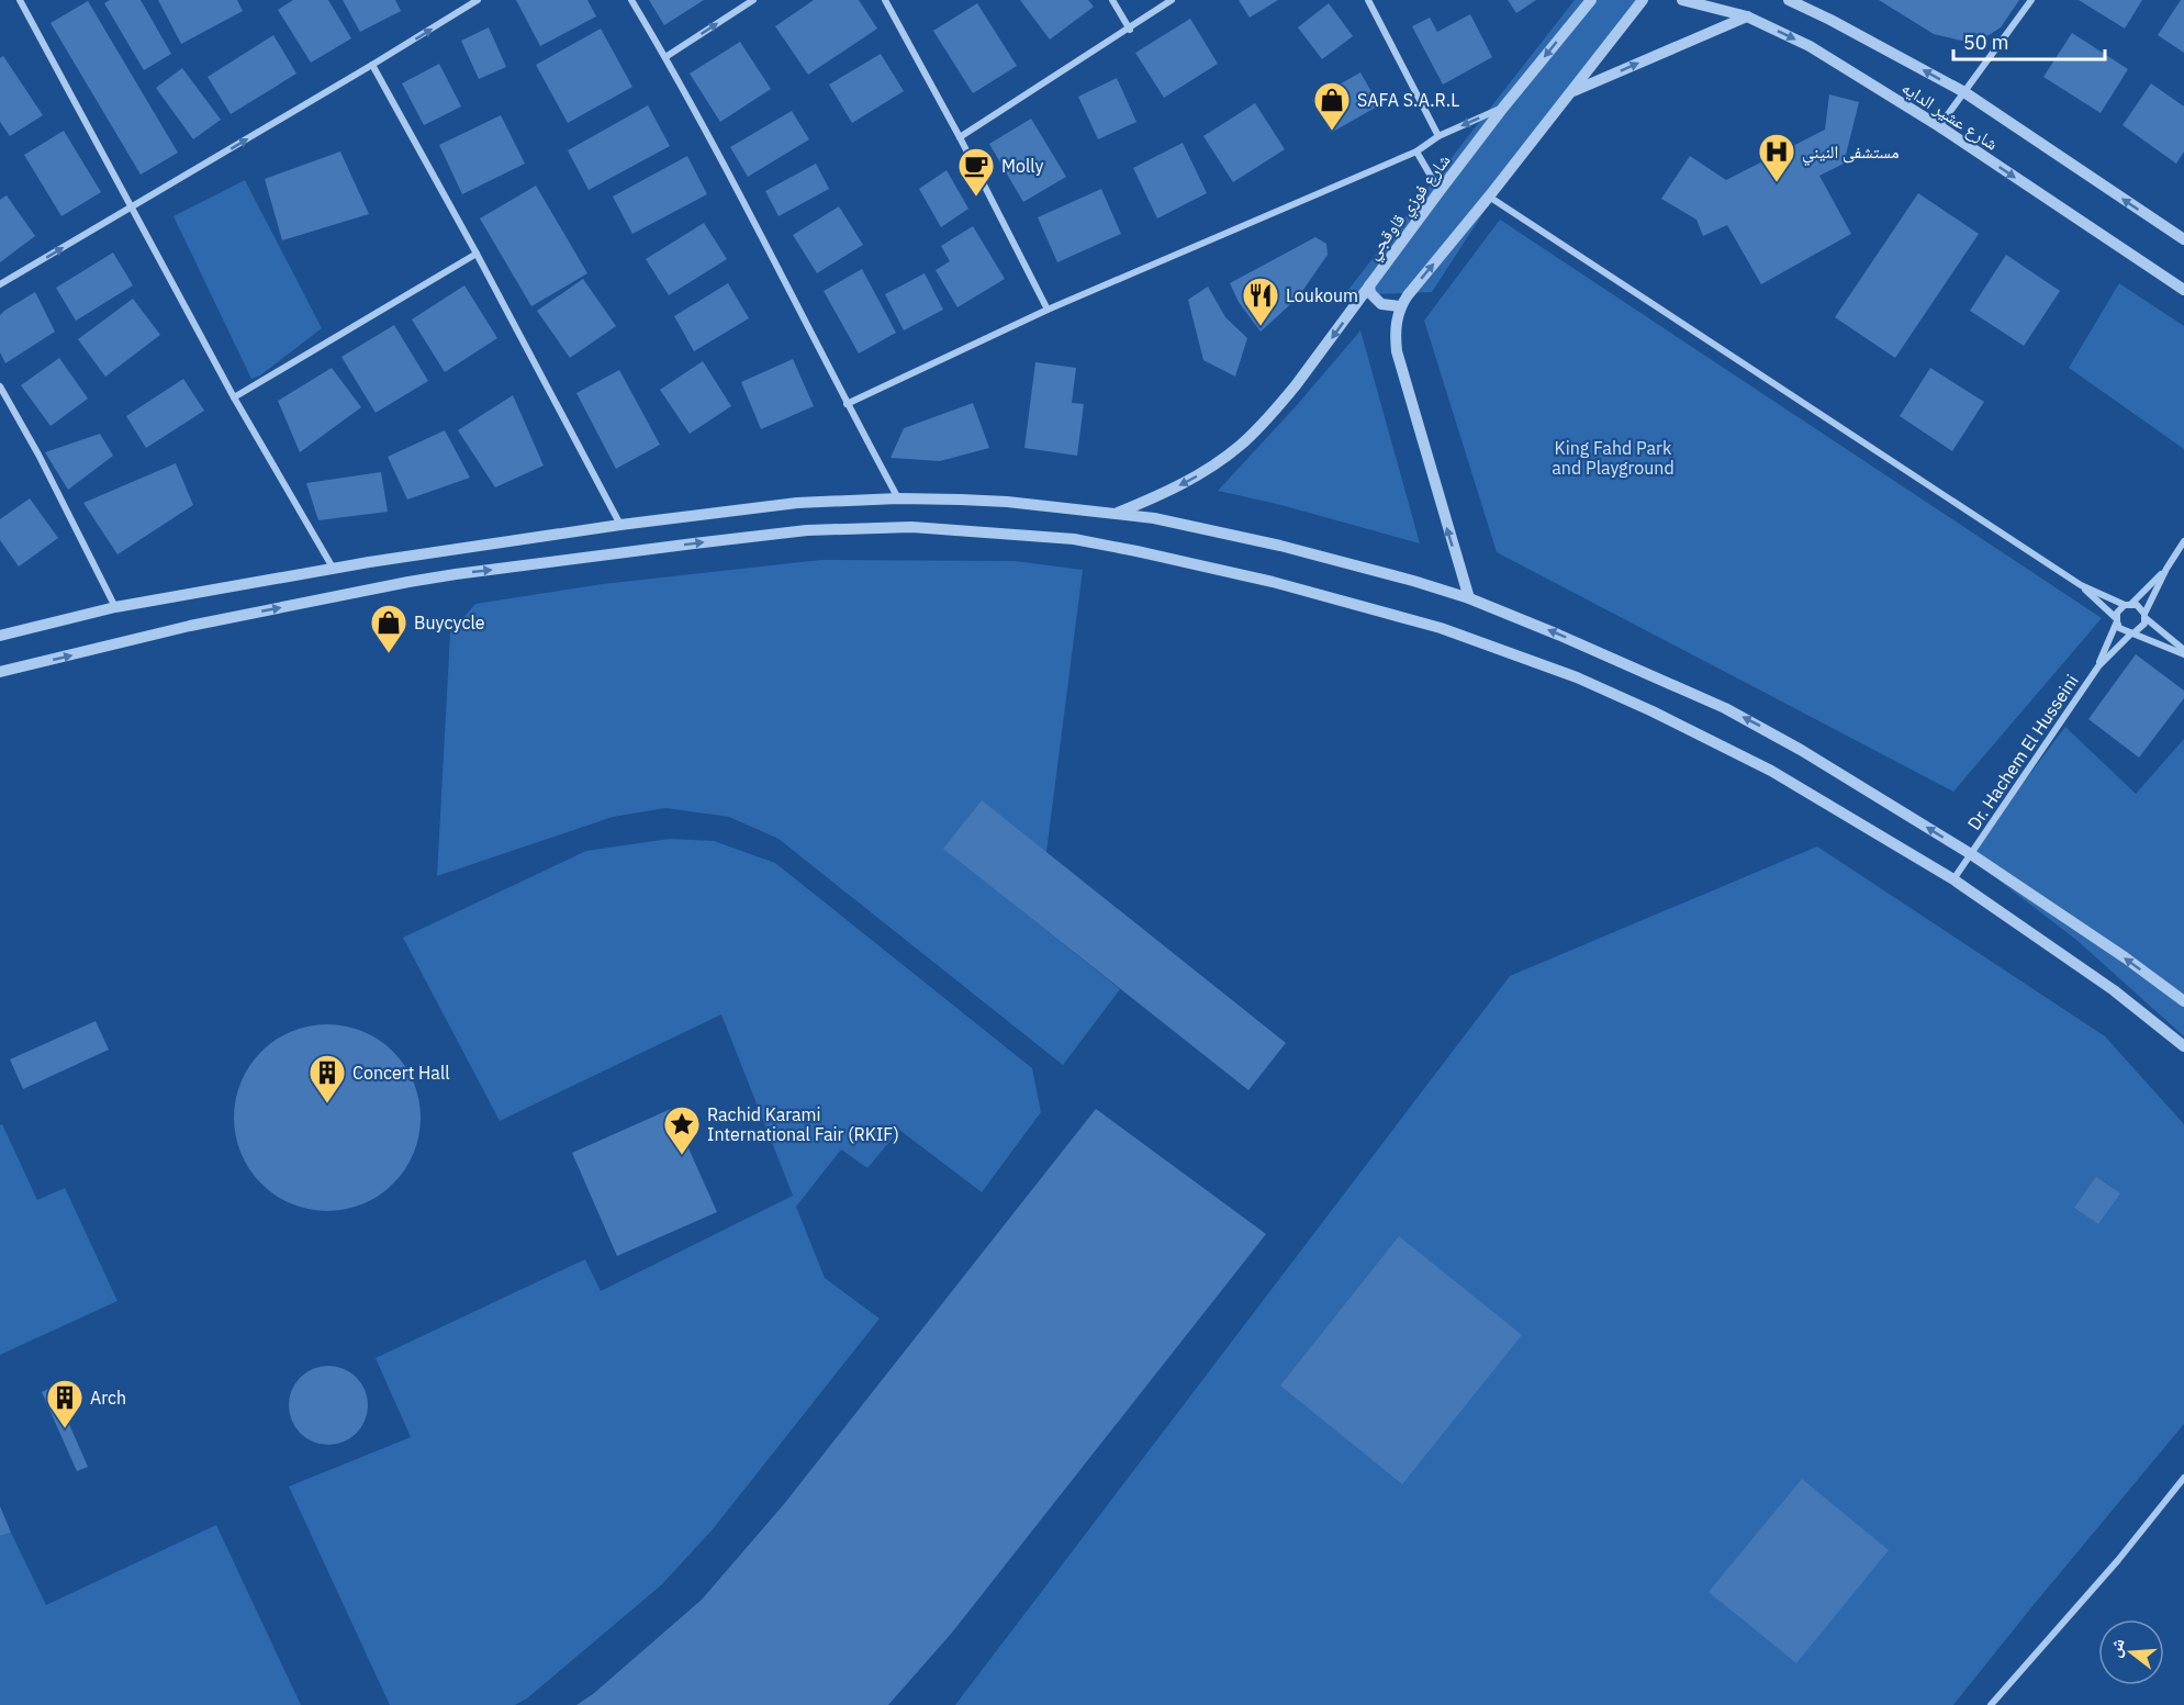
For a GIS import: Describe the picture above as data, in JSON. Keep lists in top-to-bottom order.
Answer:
{
  "streets": {
    "street": ["شارع عشير الدايه", "شارع فوزي قاوقجي", "Dr. Hachem El Husseini"]
  },
  "parks": ["King Fahd Park and Playground"],
  "places": {
    "shop": ["SAFA S.A.R.L", "Buycycle"],
    "hospital": ["مستشفى النيني"],
    "cafe": ["Molly"],
    "restaurant": ["Loukoum"],
    "building": ["Concert Hall", "Arch"],
    "place": ["Rachid Karami International Fair (RKIF)"]
  },
  "scale_bar": "50 m",
  "north": "left"
}
